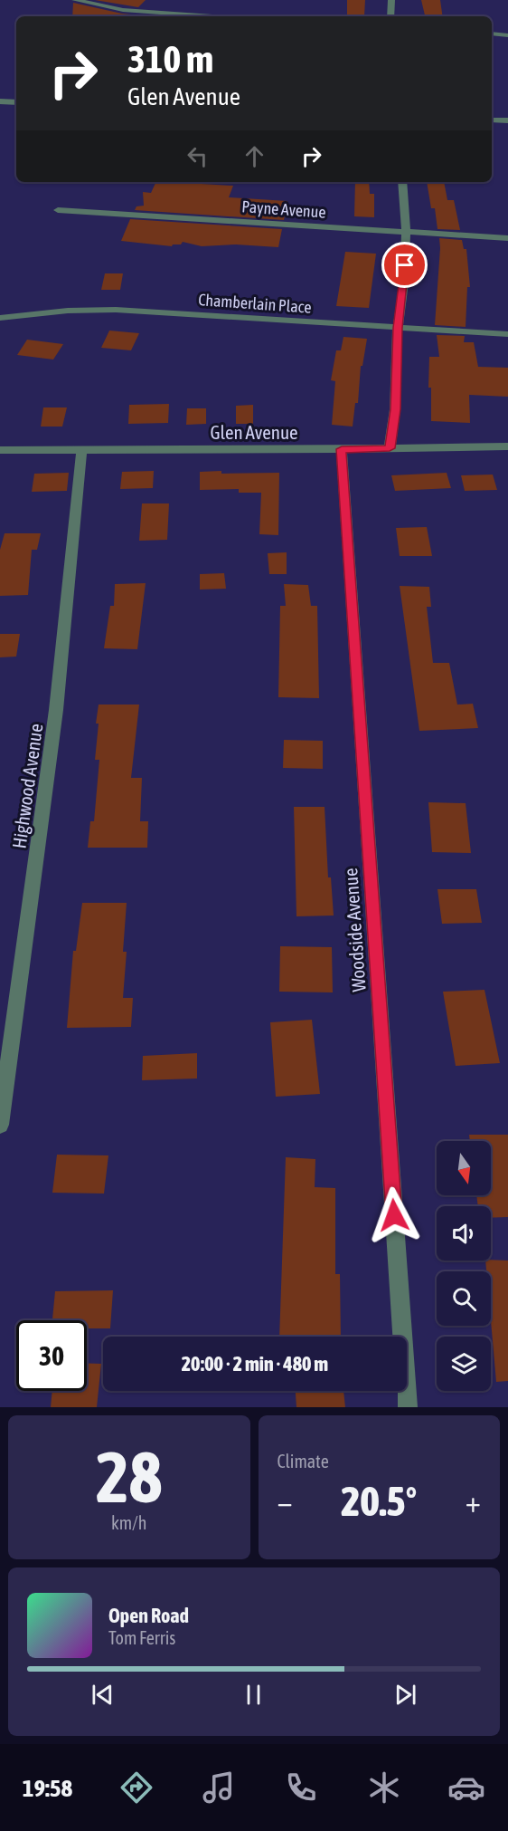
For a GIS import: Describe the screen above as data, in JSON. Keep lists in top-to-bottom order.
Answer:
{
  "streets": {
    "street": [
      "Payne Avenue",
      "Chamberlain Place",
      "Glen Avenue",
      "Highwood Avenue",
      "Woodside Avenue"
    ]
  },
  "crossings": [
    ["Glen Avenue", "Highwood Avenue"],
    ["Glen Avenue", "Woodside Avenue"]
  ],
  "north": "bottom",
  "page": {
    "turn": ["310 m", "Glen Avenue"],
    "limit": "30",
    "trip": "20:00 · 2 min · 480 m",
    "tile": [
      ["28", "km/h"],
      "Climate"
    ],
    "heat": ["−", "20.5°", "+"],
    "song": ["Open Road", "Tom Ferris"],
    "tabs": "19:58"
  }
}
